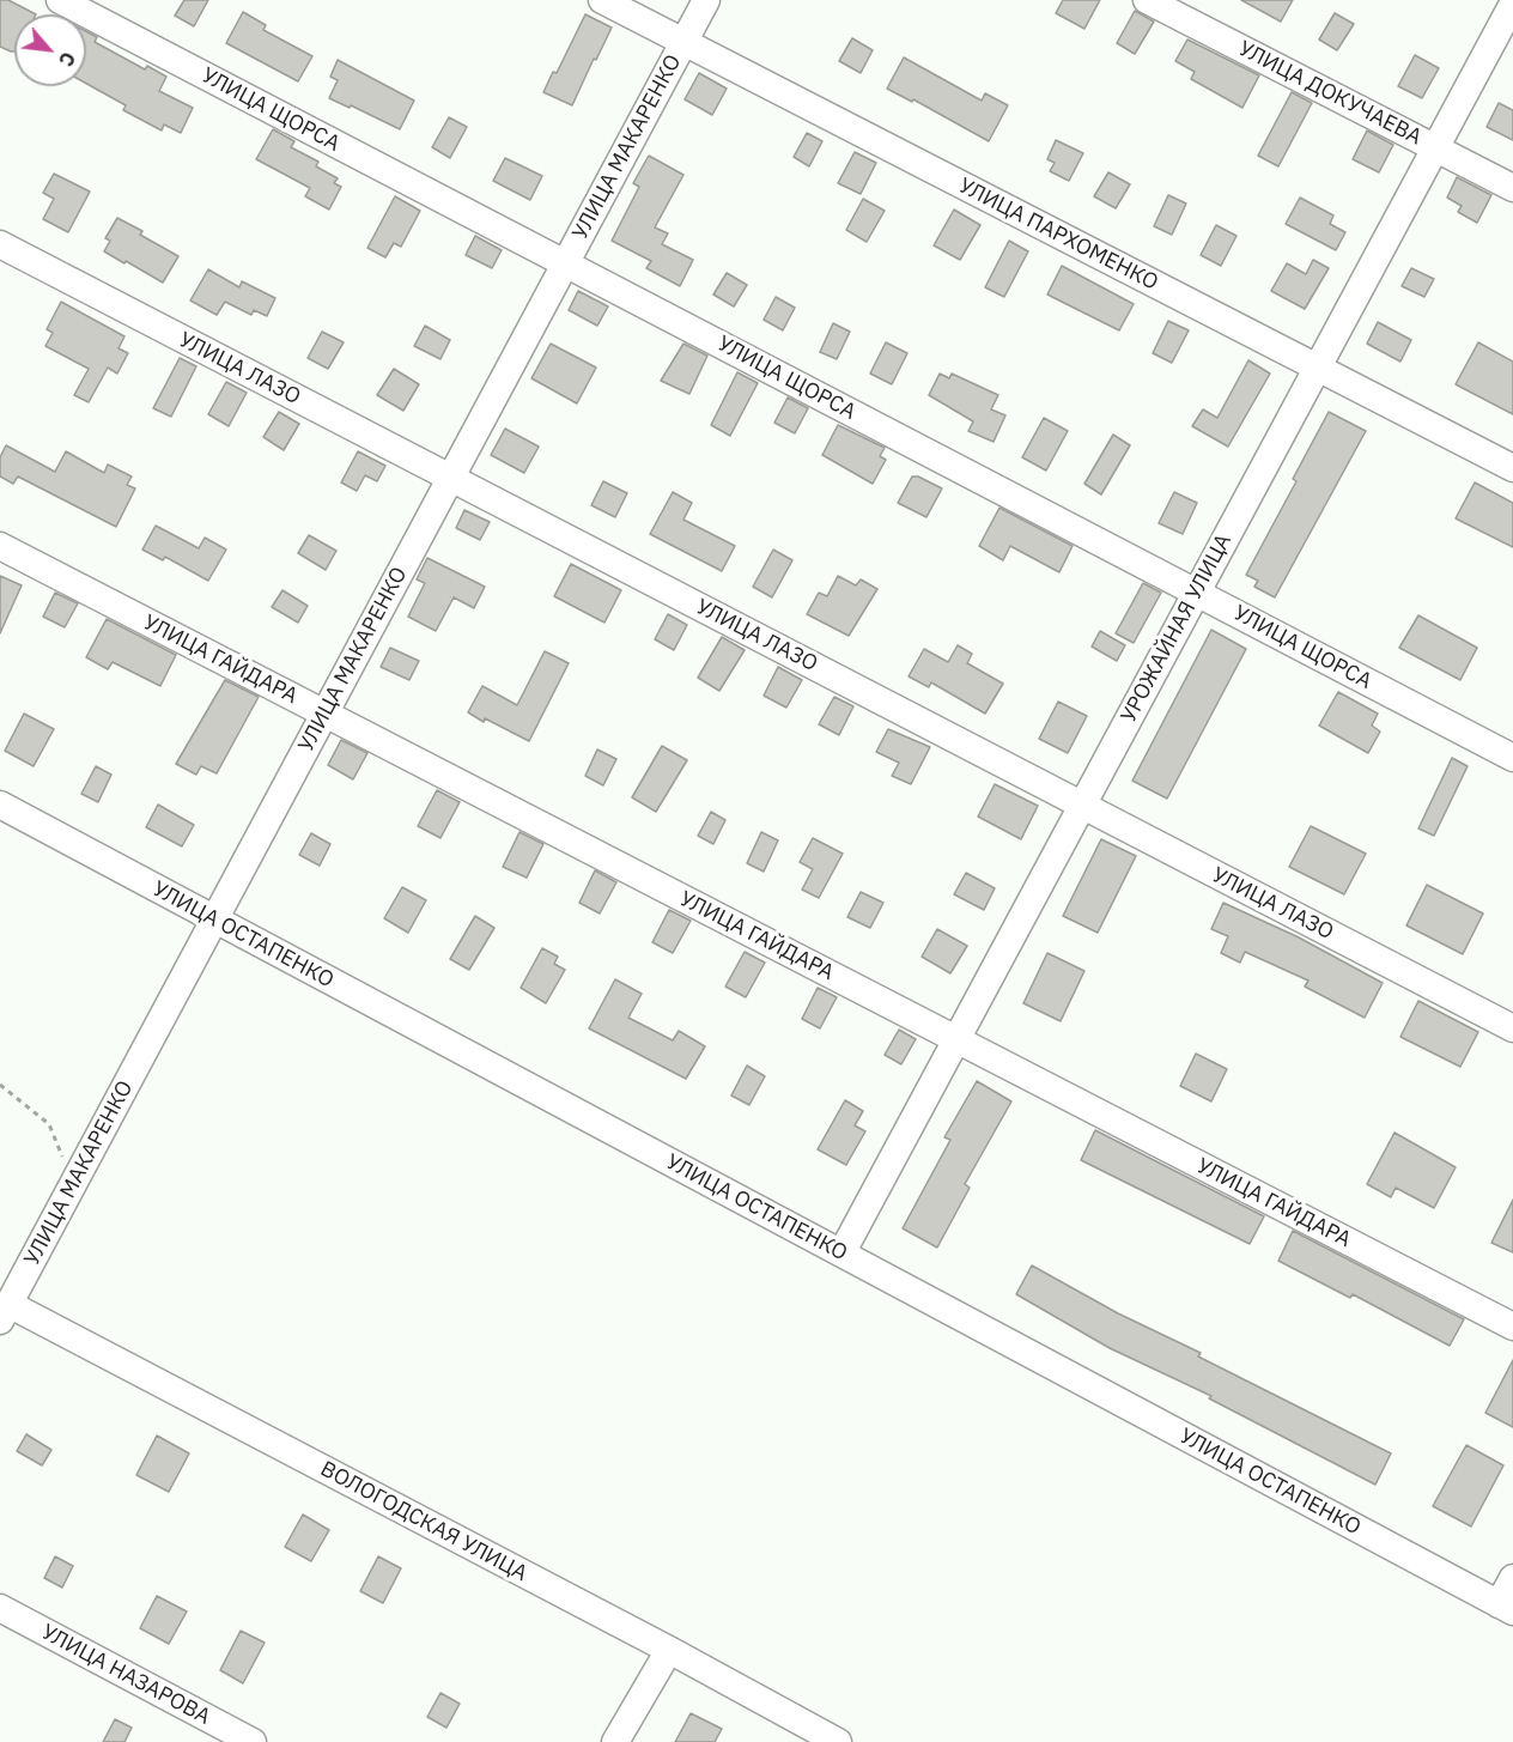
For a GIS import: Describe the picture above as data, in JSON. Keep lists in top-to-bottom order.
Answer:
{
  "streets": {
    "street": [
      "УЛИЦА ДОКУЧАЕВА",
      "УЛИЦА ЩОРСА",
      "УЛИЦА МАКАРЕНКО",
      "УЛИЦА ПАРХОМЕНКО",
      "УЛИЦА ЛАЗО",
      "УРОЖАЙНАЯ УЛИЦА",
      "УЛИЦА ГАЙДАРА",
      "УЛИЦА ОСТАПЕНКО",
      "ВОЛОГОДСКАЯ УЛИЦА",
      "УЛИЦА НАЗАРОВА"
    ]
  },
  "crossings": [
    ["УЛИЦА ДОКУЧАЕВА", "УРОЖАЙНАЯ УЛИЦА"],
    ["УЛИЦА ЩОРСА", "УЛИЦА МАКАРЕНКО"],
    ["УЛИЦА ЩОРСА", "УРОЖАЙНАЯ УЛИЦА"],
    ["УЛИЦА МАКАРЕНКО", "УЛИЦА ПАРХОМЕНКО"],
    ["УЛИЦА МАКАРЕНКО", "УЛИЦА ЛАЗО"],
    ["УЛИЦА МАКАРЕНКО", "УЛИЦА ГАЙДАРА"],
    ["УЛИЦА МАКАРЕНКО", "УЛИЦА ОСТАПЕНКО"],
    ["УЛИЦА МАКАРЕНКО", "ВОЛОГОДСКАЯ УЛИЦА"],
    ["УЛИЦА ПАРХОМЕНКО", "УРОЖАЙНАЯ УЛИЦА"],
    ["УЛИЦА ЛАЗО", "УРОЖАЙНАЯ УЛИЦА"],
    ["УРОЖАЙНАЯ УЛИЦА", "УЛИЦА ГАЙДАРА"],
    ["УРОЖАЙНАЯ УЛИЦА", "УЛИЦА ОСТАПЕНКО"]
  ],
  "north": "bottom right"
}
